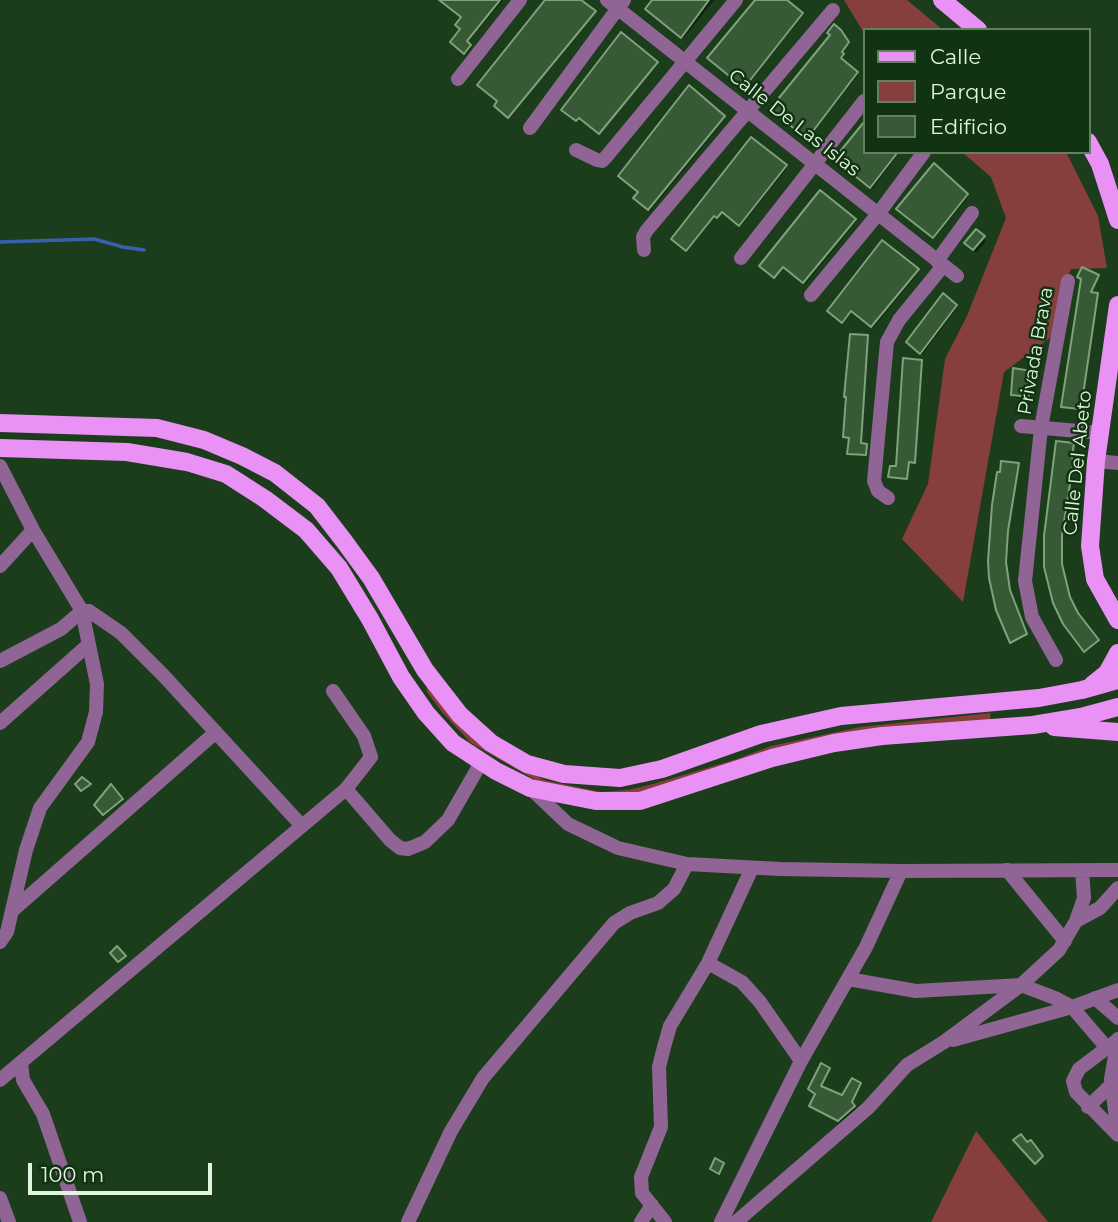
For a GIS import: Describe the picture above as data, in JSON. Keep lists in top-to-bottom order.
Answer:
{
  "streets": {
    "main road": ["Calle Del Abeto"],
    "street": ["Calle De Las Islas", "Privada Brava"]
  },
  "legend": ["Calle", "Parque", "Edificio"],
  "scale_bar": "100 m"
}
